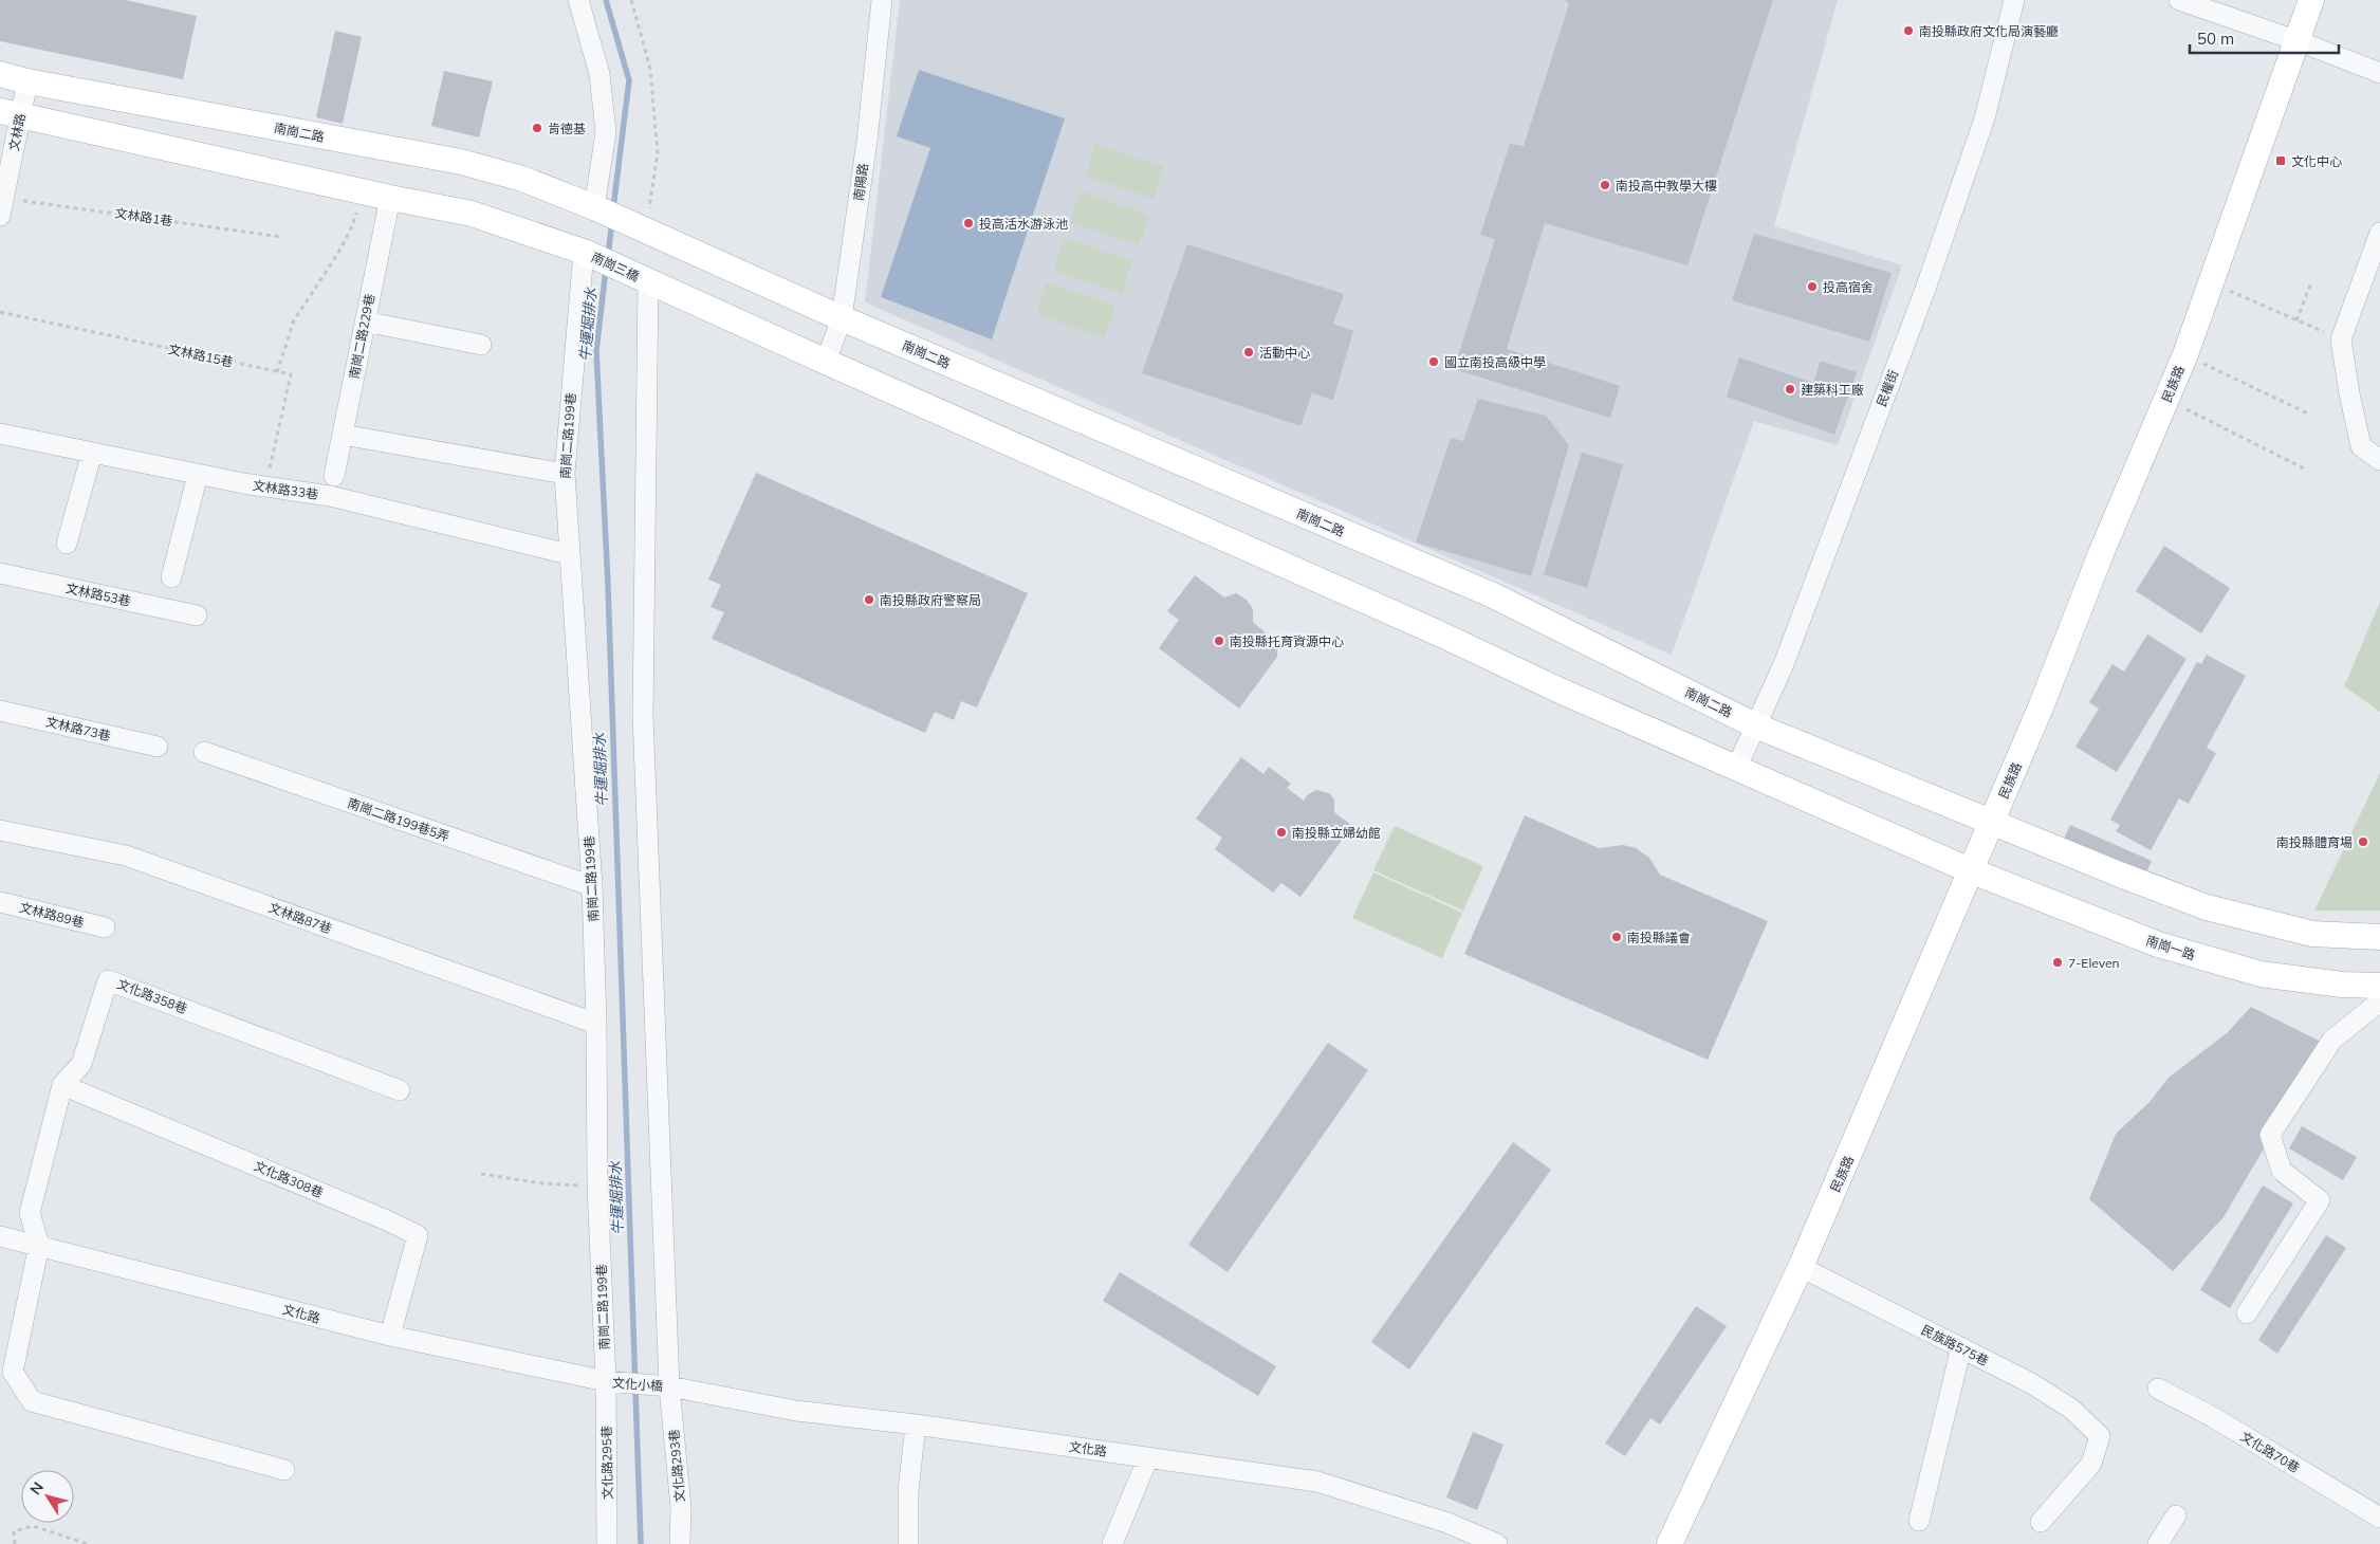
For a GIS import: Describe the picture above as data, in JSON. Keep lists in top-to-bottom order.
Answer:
{
  "streets": {
    "main road": [
      "南崗二路",
      "南崗三橋",
      "民族路",
      "南崗一路"
    ],
    "street": [
      "文林路",
      "南陽路",
      "南崗二路229巷",
      "民權街",
      "南崗二路199巷",
      "文林路33巷",
      "文林路53巷",
      "文林路73巷",
      "南崗二路199巷5弄",
      "文林路89巷",
      "文林路87巷",
      "文化路358巷",
      "文化路308巷",
      "文化路",
      "民族路575巷",
      "文化小橋",
      "文化路70巷",
      "文化路295巷",
      "文化路293巷"
    ],
    "path": ["文林路1巷", "文林路15巷"]
  },
  "crossings": [
    ["文林路", "南崗二路"],
    ["文林路", "文林路1巷"],
    ["南崗二路", "南陽路"],
    ["南崗二路", "民族路"],
    ["南崗二路", "民權街"],
    ["南崗三橋", "南崗二路199巷"],
    ["南崗三橋", "文化路293巷"],
    ["民族路", "南崗一路"],
    ["民族路", "民族路575巷"],
    ["南崗二路199巷", "文林路33巷"],
    ["南崗二路199巷", "南崗二路199巷5弄"],
    ["南崗二路199巷", "文林路87巷"],
    ["南崗二路199巷", "文化路"],
    ["南崗二路199巷", "文化小橋"],
    ["南崗二路199巷", "文化路295巷"],
    ["文化路358巷", "文化路308巷"],
    ["文化路358巷", "文化路"],
    ["文化路308巷", "文化路"],
    ["文化路", "文化小橋"],
    ["文化路", "文化路295巷"],
    ["文化路", "文化路293巷"],
    ["文化小橋", "文化路295巷"],
    ["文化小橋", "文化路293巷"]
  ],
  "water": ["牛運堀排水"],
  "places": {
    "other": [
      "南投縣政府文化局演藝廳",
      "肯德基",
      "南投高中教學大樓",
      "投高活水游泳池",
      "投高宿舍",
      "活動中心",
      "國立南投高級中學",
      "建築科工廠",
      "南投縣政府警察局",
      "南投縣托育資源中心",
      "南投縣立婦幼館",
      "南投縣體育場",
      "南投縣議會",
      "7-Eleven"
    ],
    "transit": ["文化中心"]
  },
  "scale_bar": "50 m",
  "north": "top left"
}
